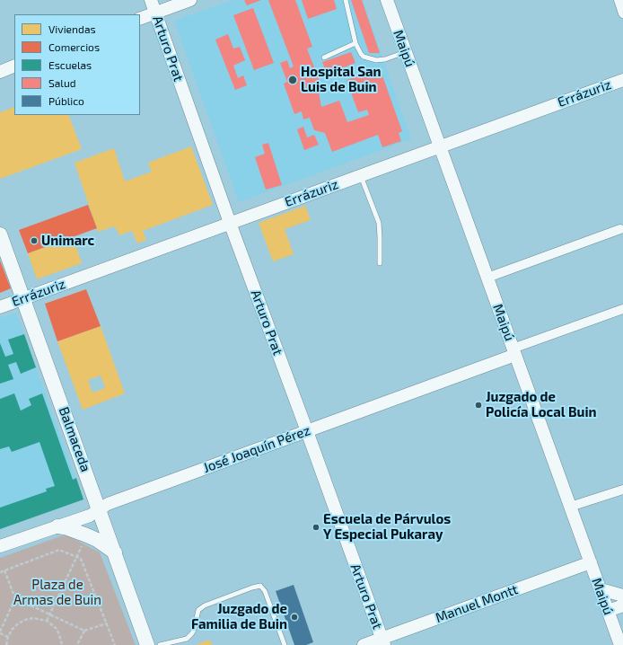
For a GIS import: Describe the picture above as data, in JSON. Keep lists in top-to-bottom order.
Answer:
{
  "streets": {
    "main road": ["Balmaceda"],
    "street": [
      "Arturo Prat",
      "Maipú",
      "Errázuriz",
      "José Joaquín Pérez",
      "Manuel Montt"
    ]
  },
  "crossings": [
    ["Arturo Prat", "Errázuriz"],
    ["Arturo Prat", "José Joaquín Pérez"],
    ["Arturo Prat", "Manuel Montt"],
    ["Maipú", "Errázuriz"],
    ["Maipú", "José Joaquín Pérez"],
    ["Maipú", "Manuel Montt"],
    ["Errázuriz", "Balmaceda"],
    ["Balmaceda", "José Joaquín Pérez"]
  ],
  "parks": ["Plaza de Armas de Buin"],
  "places": [
    "Hospital San Luis de Buin",
    "Unimarc",
    "Juzgado de Policía Local Buin",
    "Escuela de Párvulos Y Especial Pukaray",
    "Juzgado de Familia de Buin"
  ],
  "legend": [
    "Viviendas",
    "Comercios",
    "Escuelas",
    "Salud",
    "Público"
  ]
}
